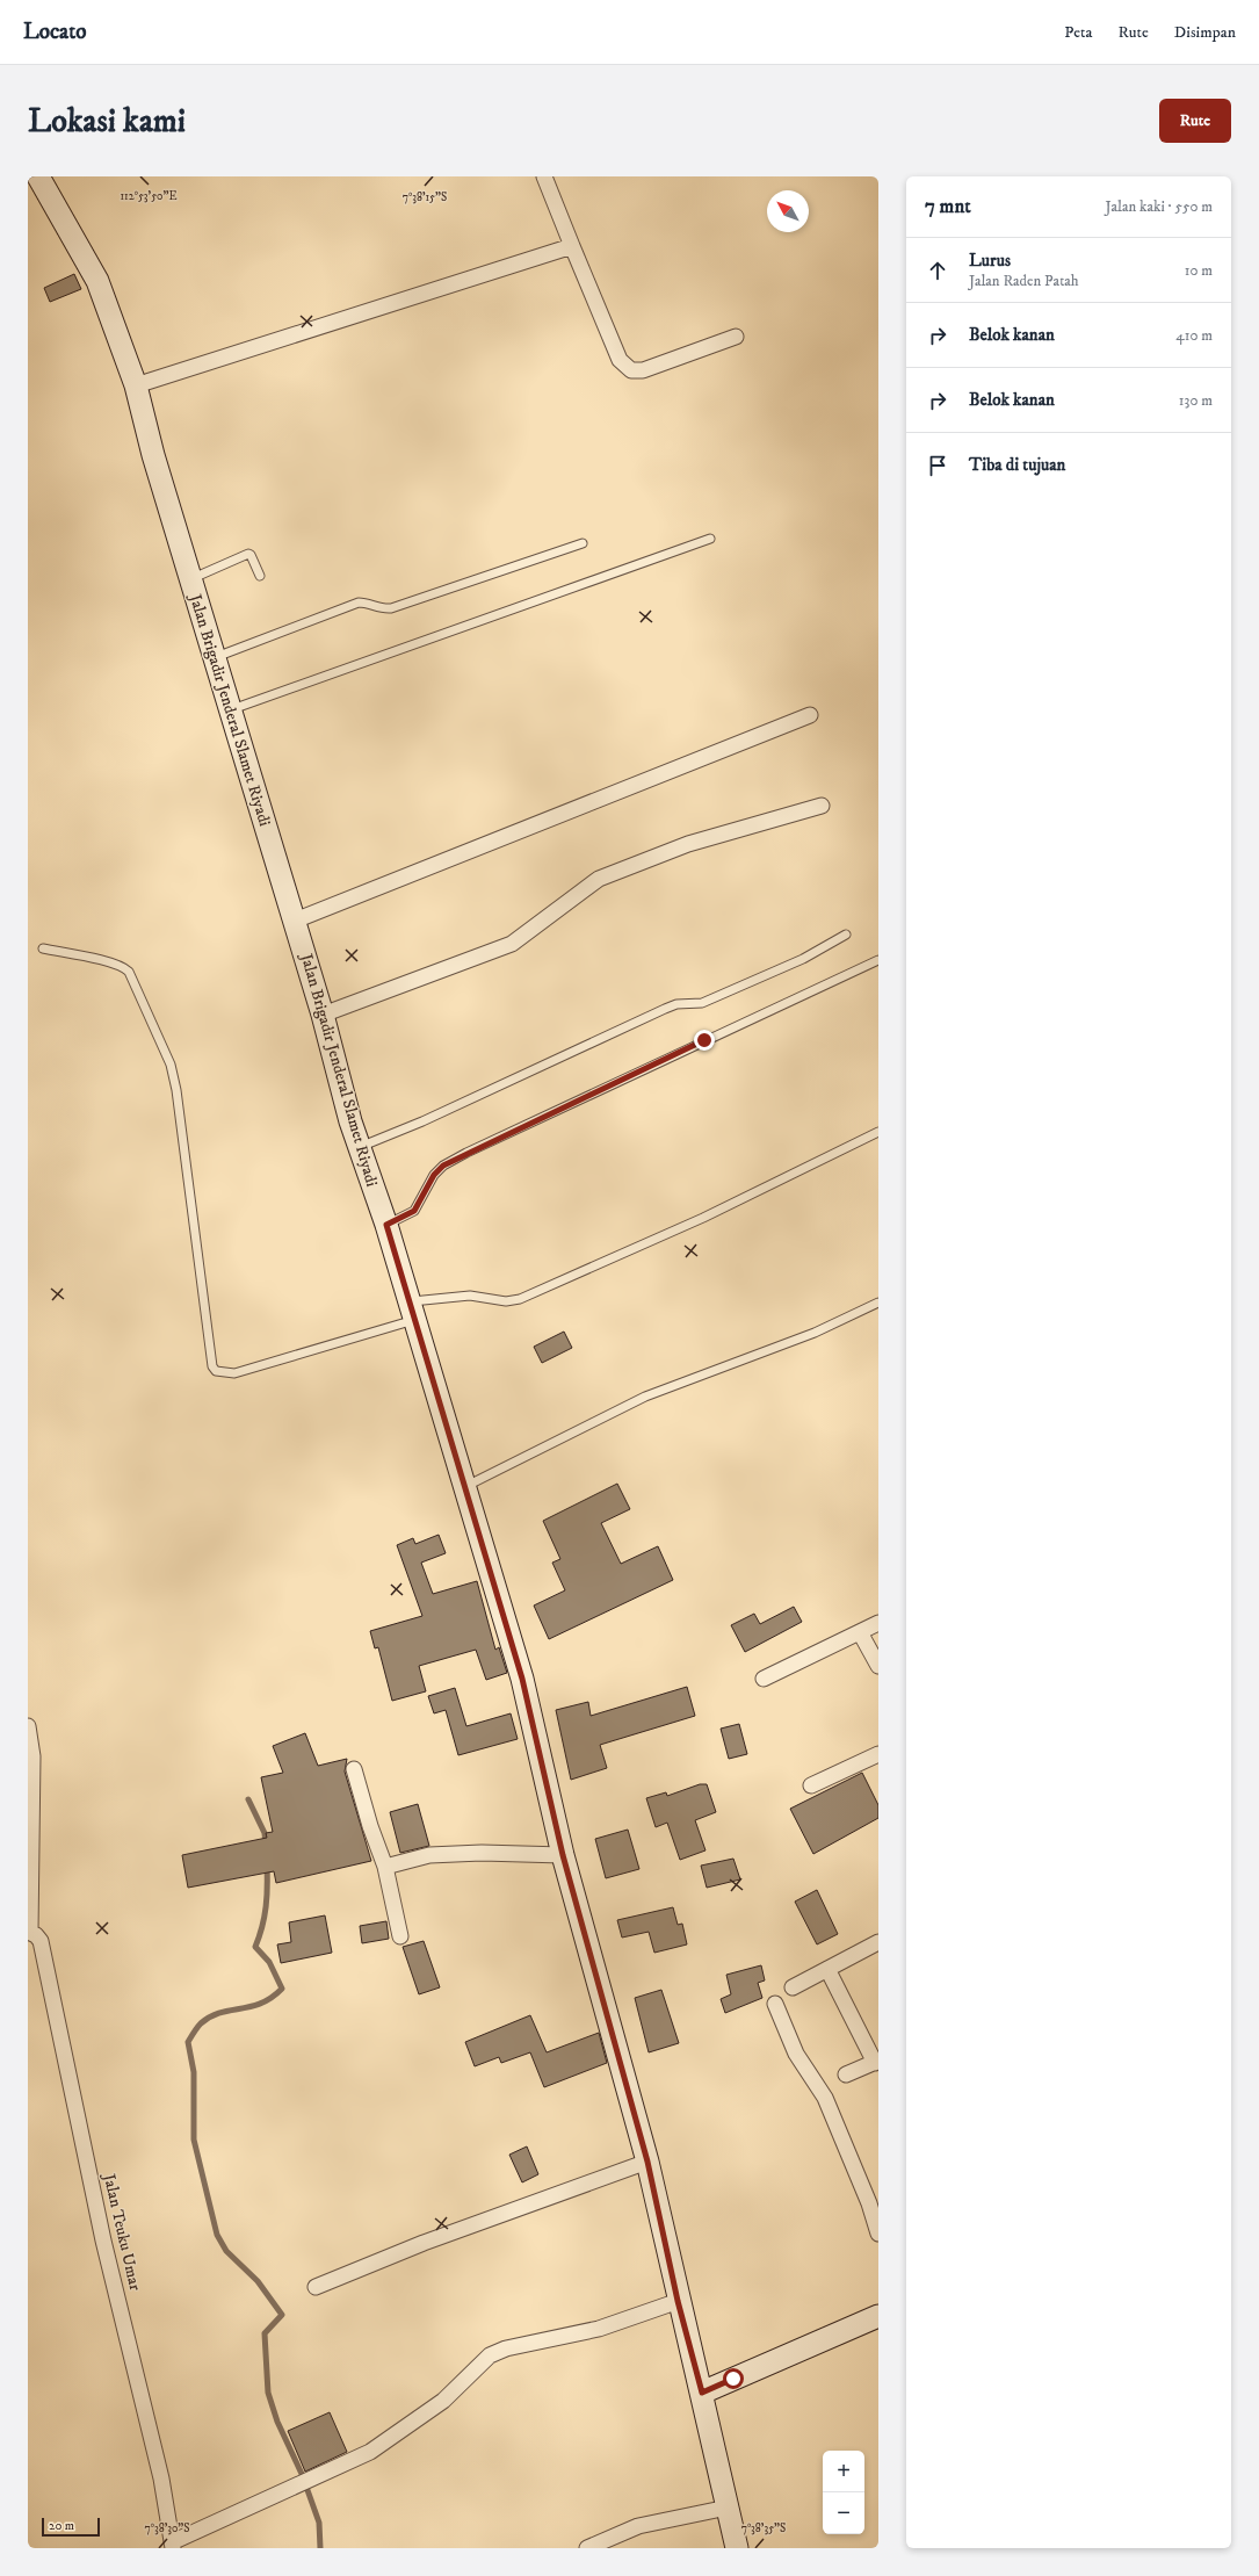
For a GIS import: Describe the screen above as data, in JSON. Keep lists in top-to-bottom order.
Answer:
{
  "streets": {
    "main road": ["Jalan Brigadir Jenderal Slamet Riyadi"],
    "street": ["Jalan Teuku Umar"]
  },
  "scale_bar": "20 m",
  "north": "top left",
  "page": {
    "header": "Locato",
    "nav": ["Peta", "Rute", "Disimpan"],
    "buttons": "Rute",
    "title": "Lokasi kami",
    "heading": ["7 mnt", "Jalan kaki · 550 m"],
    "list": [
      ["Lurus", "Jalan Raden Patah", "10 m"],
      ["Belok kanan", "410 m"],
      ["Belok kanan", "130 m"],
      "Tiba di tujuan"
    ],
    "map_buttons": ["+", "−"],
    "scale": "20 m"
  },
  "coordinates": [
    "112°53'50\"E",
    "7°38'15\"S",
    "7°38'30\"S",
    "7°38'35\"S"
  ]
}
